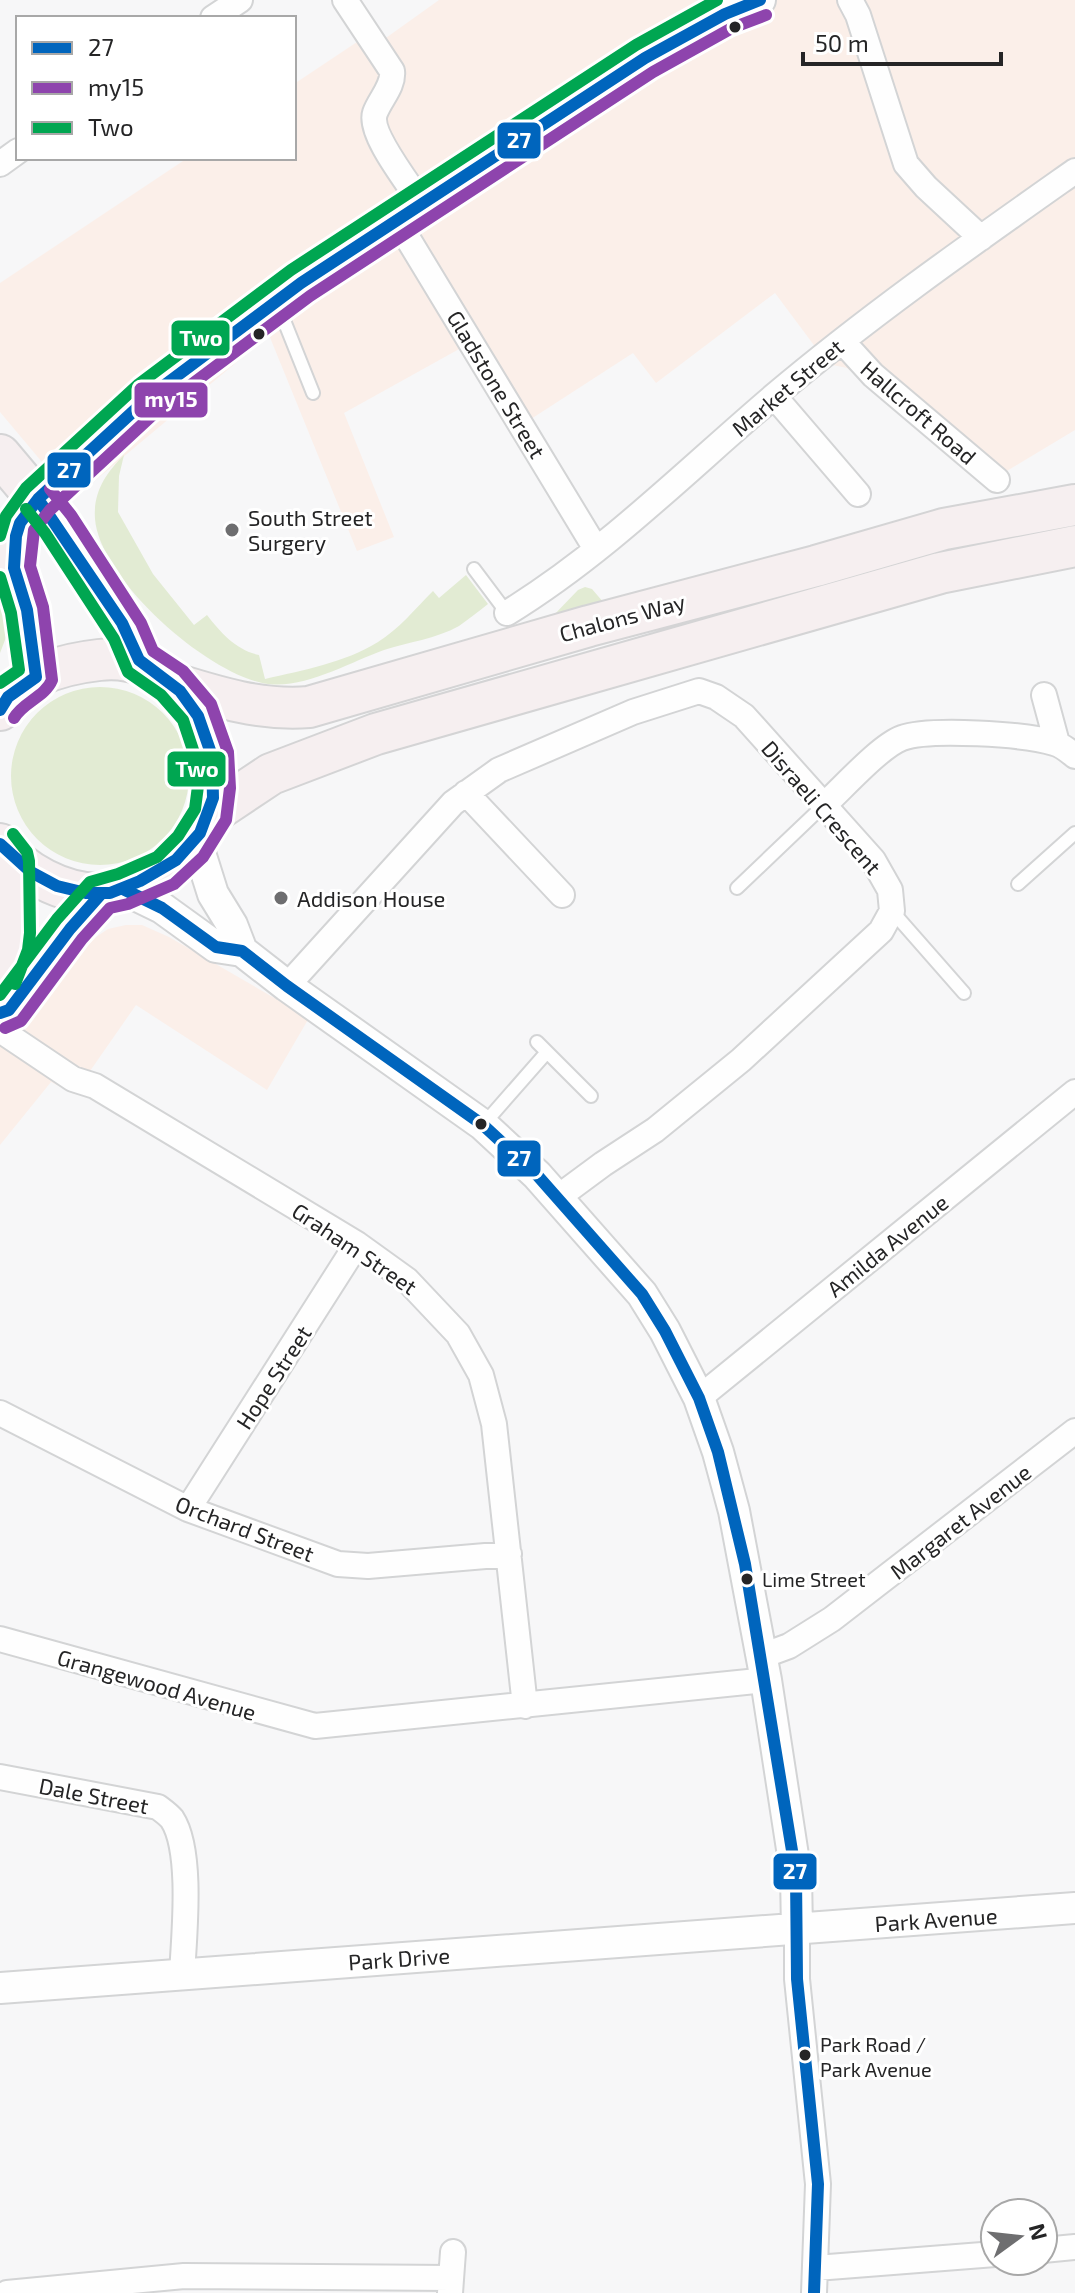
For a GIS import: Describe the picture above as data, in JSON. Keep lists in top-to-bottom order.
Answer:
{
  "streets": {
    "main road": ["Chalons Way"],
    "street": [
      "Gladstone Street",
      "Market Street",
      "Hallcroft Road",
      "Disraeli Crescent",
      "Amilda Avenue",
      "Graham Street",
      "Hope Street",
      "Margaret Avenue",
      "Orchard Street",
      "Grangewood Avenue",
      "Dale Street",
      "Park Avenue",
      "Park Drive"
    ]
  },
  "crossings": [
    ["Gladstone Street", "Market Street"],
    ["Market Street", "Hallcroft Road"],
    ["Graham Street", "Hope Street"],
    ["Graham Street", "Orchard Street"],
    ["Graham Street", "Grangewood Avenue"],
    ["Hope Street", "Orchard Street"],
    ["Dale Street", "Park Drive"],
    ["Park Avenue", "Park Drive"]
  ],
  "places": [
    "South Street Surgery",
    "Addison House",
    "Lime Street",
    "Park Road / Park Avenue"
  ],
  "lines": ["transit line 27", "transit line Two", "transit line my15"],
  "legend": ["27", "my15", "Two"],
  "scale_bar": "50 m",
  "north": "right"
}
